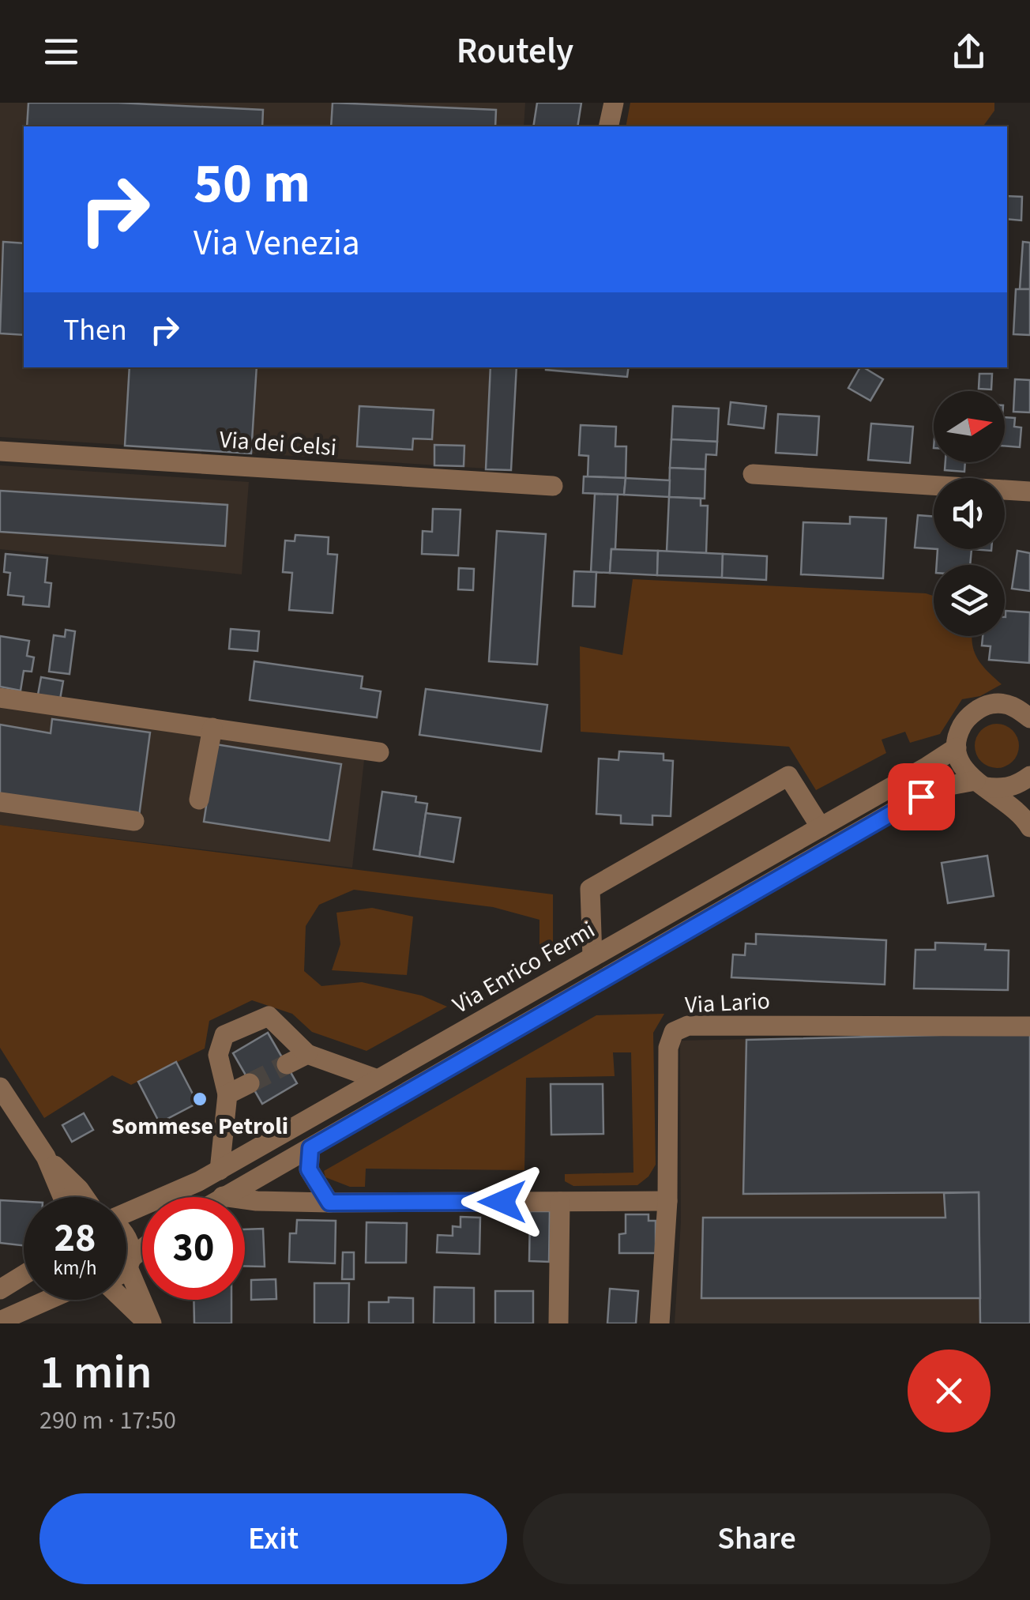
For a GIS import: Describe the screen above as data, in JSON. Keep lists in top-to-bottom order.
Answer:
{
  "streets": {
    "street": ["Via dei Celsi", "Via Enrico Fermi", "Via Lario"]
  },
  "places": ["Sommese Petroli"],
  "north": "right",
  "page": {
    "header": "Routely",
    "turn": ["50 m", "Via Venezia"],
    "then": "Then",
    "speed": "28 km/h",
    "limit": "30",
    "heading": ["1 min", "290 m · 17:50"],
    "buttons": ["Exit", "Share"]
  }
}
